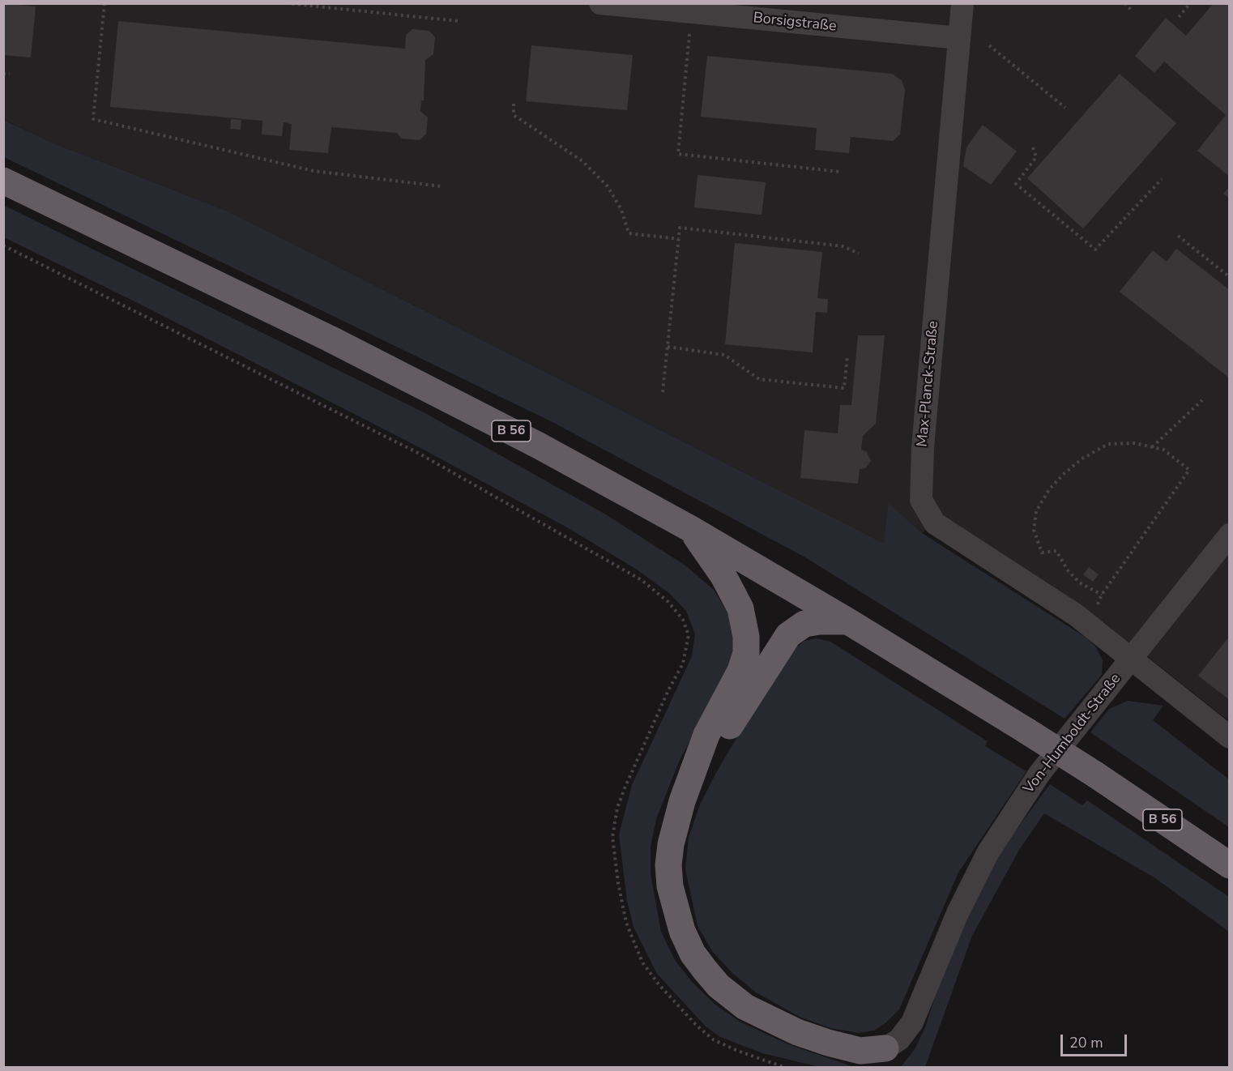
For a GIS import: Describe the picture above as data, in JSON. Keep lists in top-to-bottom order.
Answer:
{
  "streets": {
    "highway": ["B 56"],
    "street": ["Borsigstraße", "Max-Planck-Straße", "Von-Humboldt-Straße"]
  },
  "crossings": [
    ["Borsigstraße", "Max-Planck-Straße"],
    ["Max-Planck-Straße", "Von-Humboldt-Straße"]
  ],
  "scale_bar": "20 m"
}
